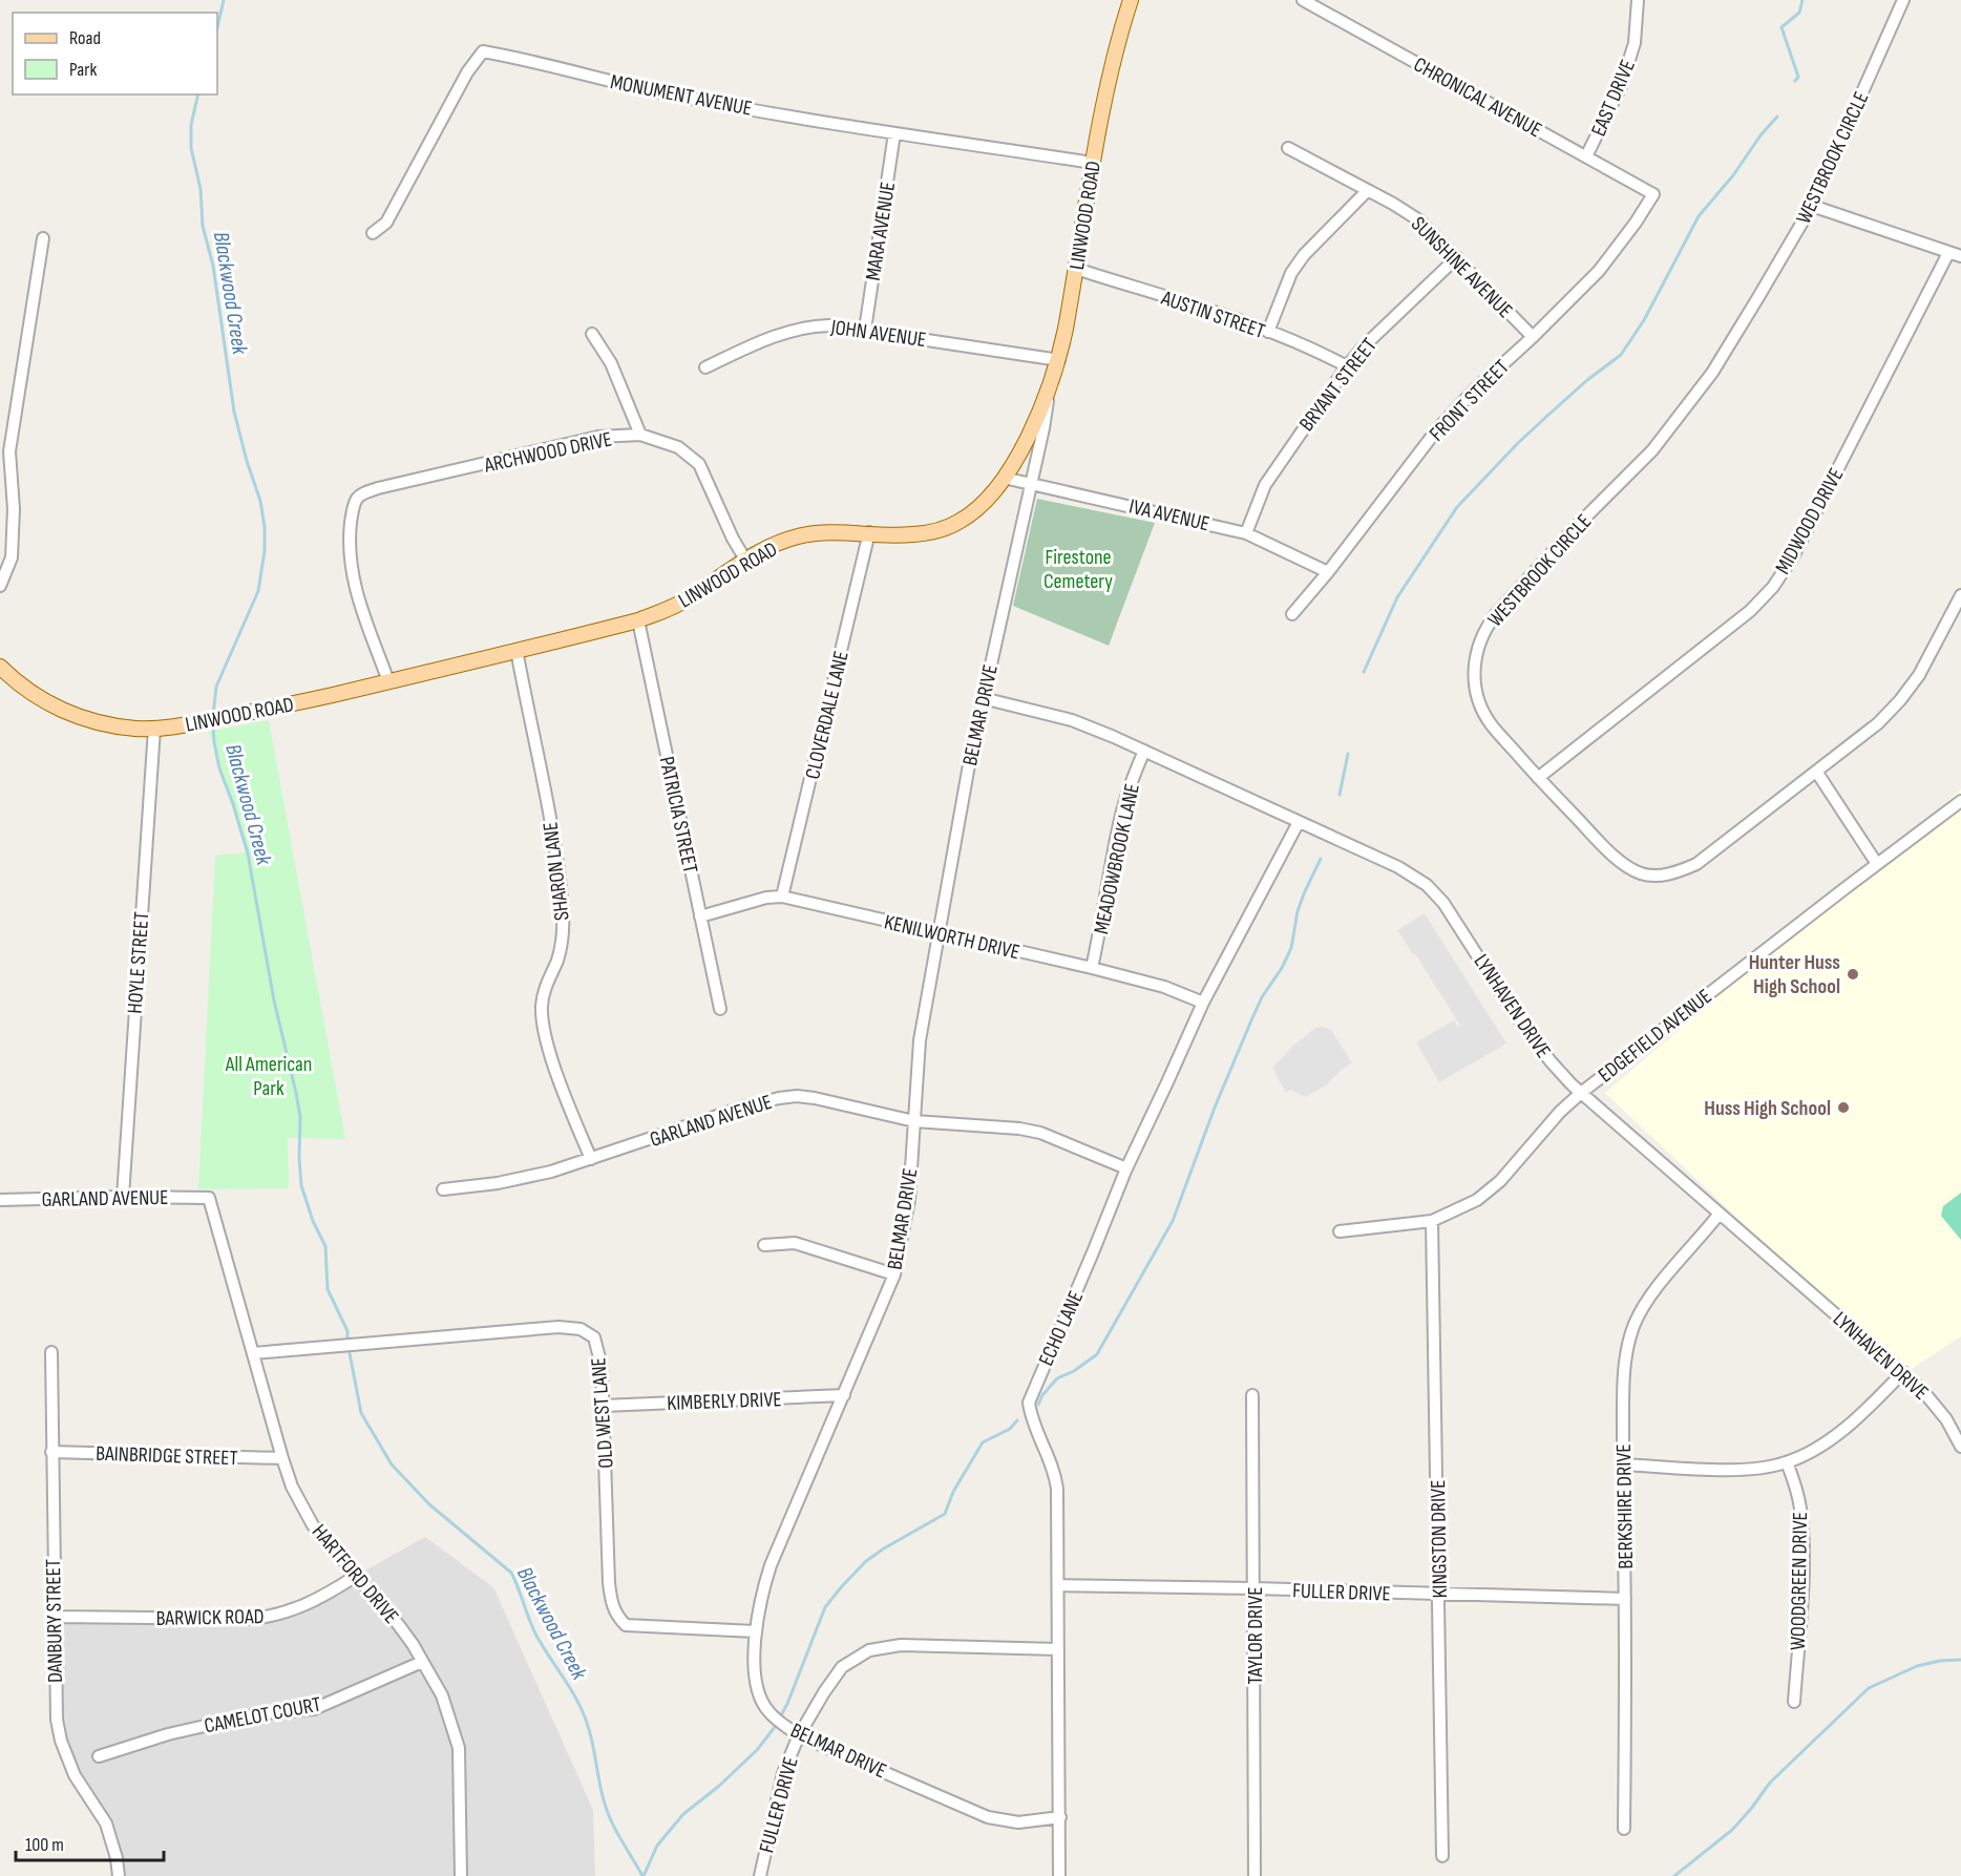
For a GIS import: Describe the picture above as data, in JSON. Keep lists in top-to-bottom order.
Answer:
{
  "streets": {
    "main road": ["LINWOOD ROAD"],
    "street": [
      "MONUMENT AVENUE",
      "CHRONICAL AVENUE",
      "EAST DRIVE",
      "WESTBROOK CIRCLE",
      "MARA AVENUE",
      "SUNSHINE AVENUE",
      "AUSTIN STREET",
      "JOHN AVENUE",
      "BRYANT STREET",
      "FRONT STREET",
      "ARCHWOOD DRIVE",
      "IVA AVENUE",
      "MIDWOOD DRIVE",
      "CLOVERDALE LANE",
      "BELMAR DRIVE",
      "PATRICIA STREET",
      "MEADOWBROOK LANE",
      "SHARON LANE",
      "KENILWORTH DRIVE",
      "HOYLE STREET",
      "LYNHAVEN DRIVE",
      "EDGEFIELD AVENUE",
      "GARLAND AVENUE",
      "ECHO LANE",
      "KIMBERLY DRIVE",
      "OLD WEST LANE",
      "BAINBRIDGE STREET",
      "BERKSHIRE DRIVE",
      "KINGSTON DRIVE",
      "HARTFORD DRIVE",
      "WOODGREEN DRIVE",
      "FULLER DRIVE",
      "BARWICK ROAD",
      "DANBURY STREET",
      "TAYLOR DRIVE",
      "CAMELOT COURT"
    ]
  },
  "crossings": [
    ["MONUMENT AVENUE", "LINWOOD ROAD"],
    ["MONUMENT AVENUE", "MARA AVENUE"],
    ["CHRONICAL AVENUE", "EAST DRIVE"],
    ["CHRONICAL AVENUE", "FRONT STREET"],
    ["WESTBROOK CIRCLE", "MIDWOOD DRIVE"],
    ["LINWOOD ROAD", "AUSTIN STREET"],
    ["LINWOOD ROAD", "JOHN AVENUE"],
    ["LINWOOD ROAD", "ARCHWOOD DRIVE"],
    ["LINWOOD ROAD", "IVA AVENUE"],
    ["LINWOOD ROAD", "CLOVERDALE LANE"],
    ["LINWOOD ROAD", "BELMAR DRIVE"],
    ["LINWOOD ROAD", "PATRICIA STREET"],
    ["LINWOOD ROAD", "SHARON LANE"],
    ["LINWOOD ROAD", "HOYLE STREET"],
    ["MARA AVENUE", "JOHN AVENUE"],
    ["SUNSHINE AVENUE", "BRYANT STREET"],
    ["SUNSHINE AVENUE", "FRONT STREET"],
    ["AUSTIN STREET", "BRYANT STREET"],
    ["BRYANT STREET", "IVA AVENUE"],
    ["FRONT STREET", "IVA AVENUE"],
    ["IVA AVENUE", "BELMAR DRIVE"],
    ["CLOVERDALE LANE", "KENILWORTH DRIVE"],
    ["BELMAR DRIVE", "KENILWORTH DRIVE"],
    ["BELMAR DRIVE", "LYNHAVEN DRIVE"],
    ["BELMAR DRIVE", "GARLAND AVENUE"],
    ["BELMAR DRIVE", "ECHO LANE"],
    ["BELMAR DRIVE", "KIMBERLY DRIVE"],
    ["BELMAR DRIVE", "OLD WEST LANE"],
    ["BELMAR DRIVE", "FULLER DRIVE"],
    ["PATRICIA STREET", "KENILWORTH DRIVE"],
    ["MEADOWBROOK LANE", "KENILWORTH DRIVE"],
    ["MEADOWBROOK LANE", "LYNHAVEN DRIVE"],
    ["SHARON LANE", "GARLAND AVENUE"],
    ["KENILWORTH DRIVE", "ECHO LANE"],
    ["HOYLE STREET", "GARLAND AVENUE"],
    ["LYNHAVEN DRIVE", "EDGEFIELD AVENUE"],
    ["LYNHAVEN DRIVE", "ECHO LANE"],
    ["LYNHAVEN DRIVE", "BERKSHIRE DRIVE"],
    ["EDGEFIELD AVENUE", "KINGSTON DRIVE"],
    ["GARLAND AVENUE", "ECHO LANE"],
    ["GARLAND AVENUE", "HARTFORD DRIVE"],
    ["ECHO LANE", "FULLER DRIVE"],
    ["KIMBERLY DRIVE", "OLD WEST LANE"],
    ["OLD WEST LANE", "HARTFORD DRIVE"],
    ["BAINBRIDGE STREET", "HARTFORD DRIVE"],
    ["BAINBRIDGE STREET", "DANBURY STREET"],
    ["BERKSHIRE DRIVE", "FULLER DRIVE"],
    ["KINGSTON DRIVE", "FULLER DRIVE"],
    ["HARTFORD DRIVE", "BARWICK ROAD"],
    ["HARTFORD DRIVE", "CAMELOT COURT"],
    ["FULLER DRIVE", "TAYLOR DRIVE"],
    ["BARWICK ROAD", "DANBURY STREET"]
  ],
  "water": ["Blackwood Creek"],
  "parks": ["Firestone Cemetery", "All American Park"],
  "places": ["Hunter Huss High School", "Huss High School"],
  "legend": ["Road", "Park"],
  "scale_bar": "100 m"
}
